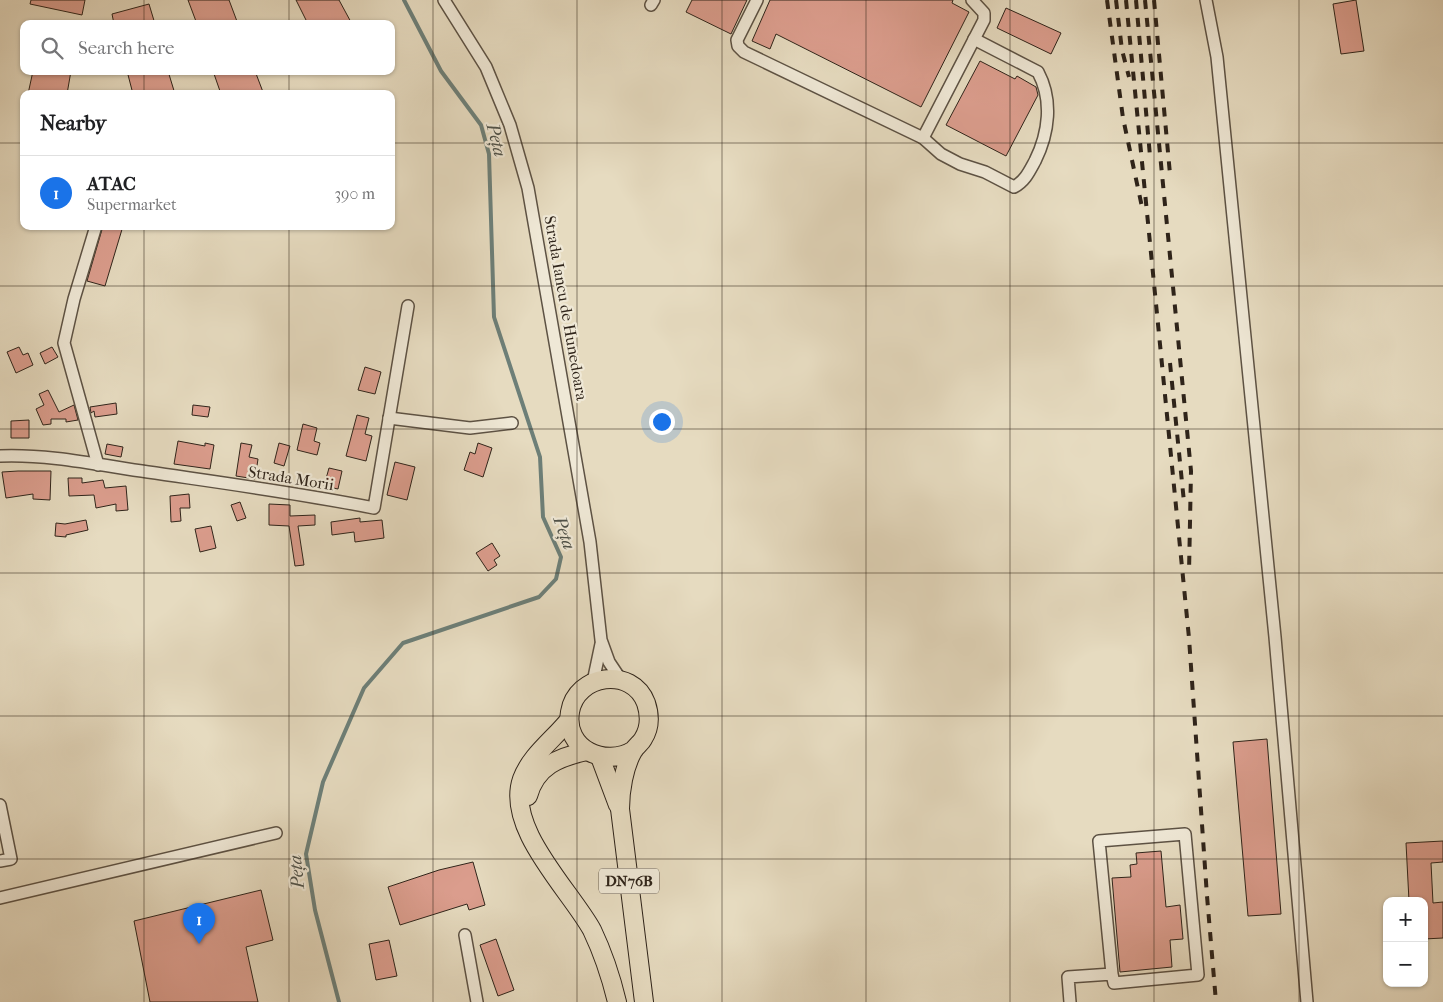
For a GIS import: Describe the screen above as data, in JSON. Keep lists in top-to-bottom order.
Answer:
{
  "streets": {
    "highway": ["DN76B"],
    "street": ["Strada Iancu de Hunedoara", "Strada Morii"]
  },
  "crossings": [
    ["Strada Iancu de Hunedoara", "DN76B"]
  ],
  "water": ["Peța"],
  "page": {
    "search": "Search here",
    "heading": "Nearby",
    "list": [
      {
        "mark": "1",
        "name": "ATAC",
        "note": "Supermarket",
        "value": "390 m"
      }
    ],
    "map_buttons": ["+", "−"],
    "pins": "1"
  }
}
